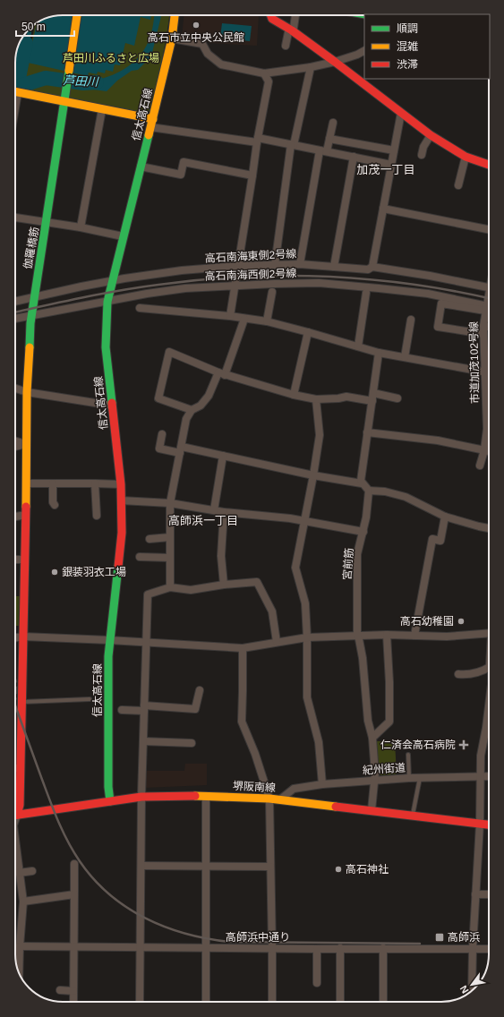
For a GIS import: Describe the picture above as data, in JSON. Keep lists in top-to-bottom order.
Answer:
{
  "streets": {
    "street": [
      "信太高石線",
      "伽羅橋筋",
      "高石南海東側2号線",
      "高石南海西側2号線",
      "市道加茂102号線",
      "宮前筋",
      "紀州街道",
      "堺阪南線",
      "高師浜中通り"
    ]
  },
  "crossings": [
    ["信太高石線", "高石南海東側2号線"],
    ["信太高石線", "高石南海西側2号線"],
    ["信太高石線", "堺阪南線"],
    ["伽羅橋筋", "高石南海東側2号線"],
    ["伽羅橋筋", "高石南海西側2号線"],
    ["高石南海西側2号線", "市道加茂102号線"],
    ["宮前筋", "紀州街道"],
    ["宮前筋", "堺阪南線"],
    ["紀州街道", "堺阪南線"]
  ],
  "districts": ["加茂一丁目", "高師浜一丁目"],
  "water": ["芦田川"],
  "parks": ["芦田川ふるさと広場"],
  "places": {
    "other": [
      "高石市立中央公民館",
      "銀装羽衣工場",
      "高石幼稚園",
      "高石神社"
    ],
    "health": ["仁済会高石病院"],
    "transit": ["高師浜"]
  },
  "legend": ["順調", "混雑", "渋滞"],
  "scale_bar": "50 m",
  "north": "bottom left"
}
